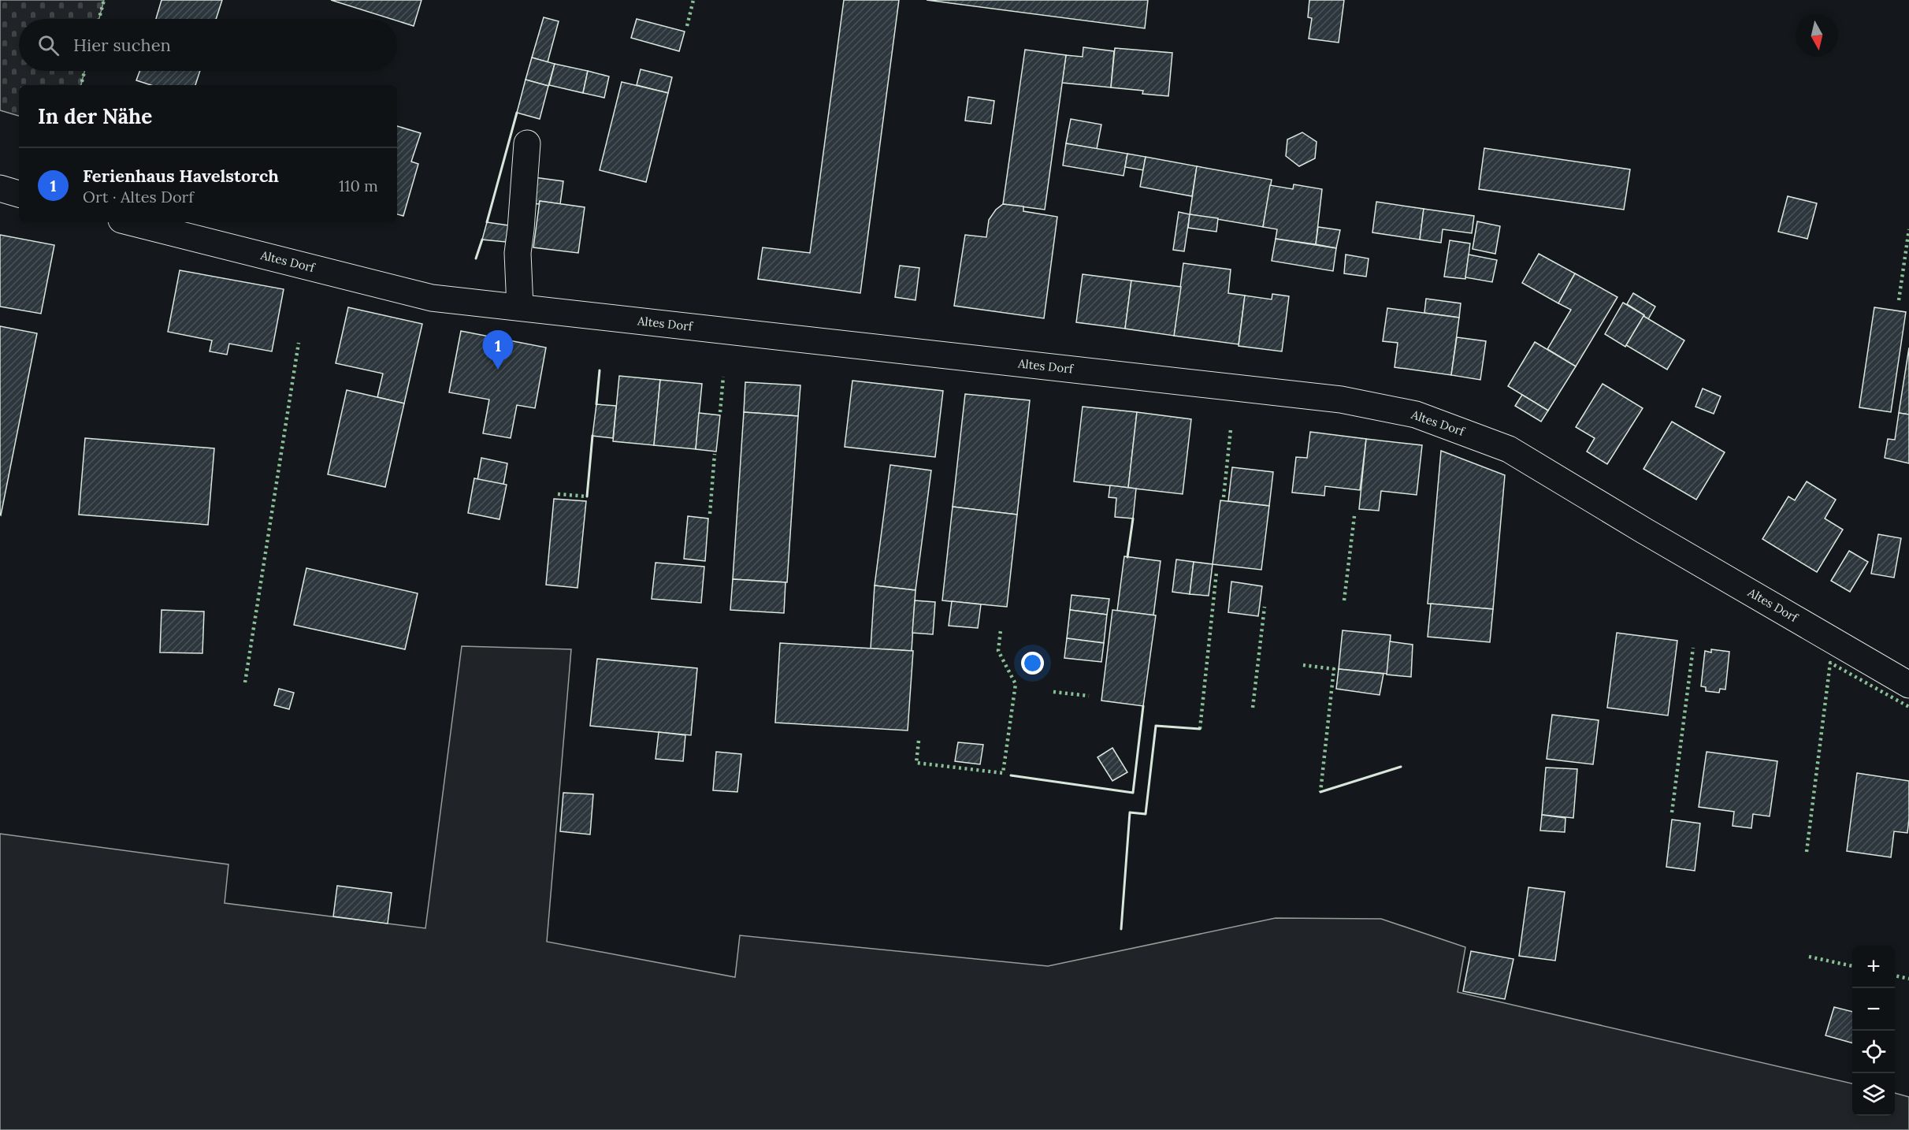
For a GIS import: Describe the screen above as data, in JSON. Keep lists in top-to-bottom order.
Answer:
{
  "streets": {
    "street": ["Altes Dorf"]
  },
  "north": "bottom",
  "page": {
    "search": "Hier suchen",
    "heading": "In der Nähe",
    "list": [
      {
        "mark": "1",
        "name": "Ferienhaus Havelstorch",
        "note": "Ort · Altes Dorf",
        "value": "110 m"
      }
    ],
    "pins": "1",
    "map_buttons": ["+", "−"]
  }
}
